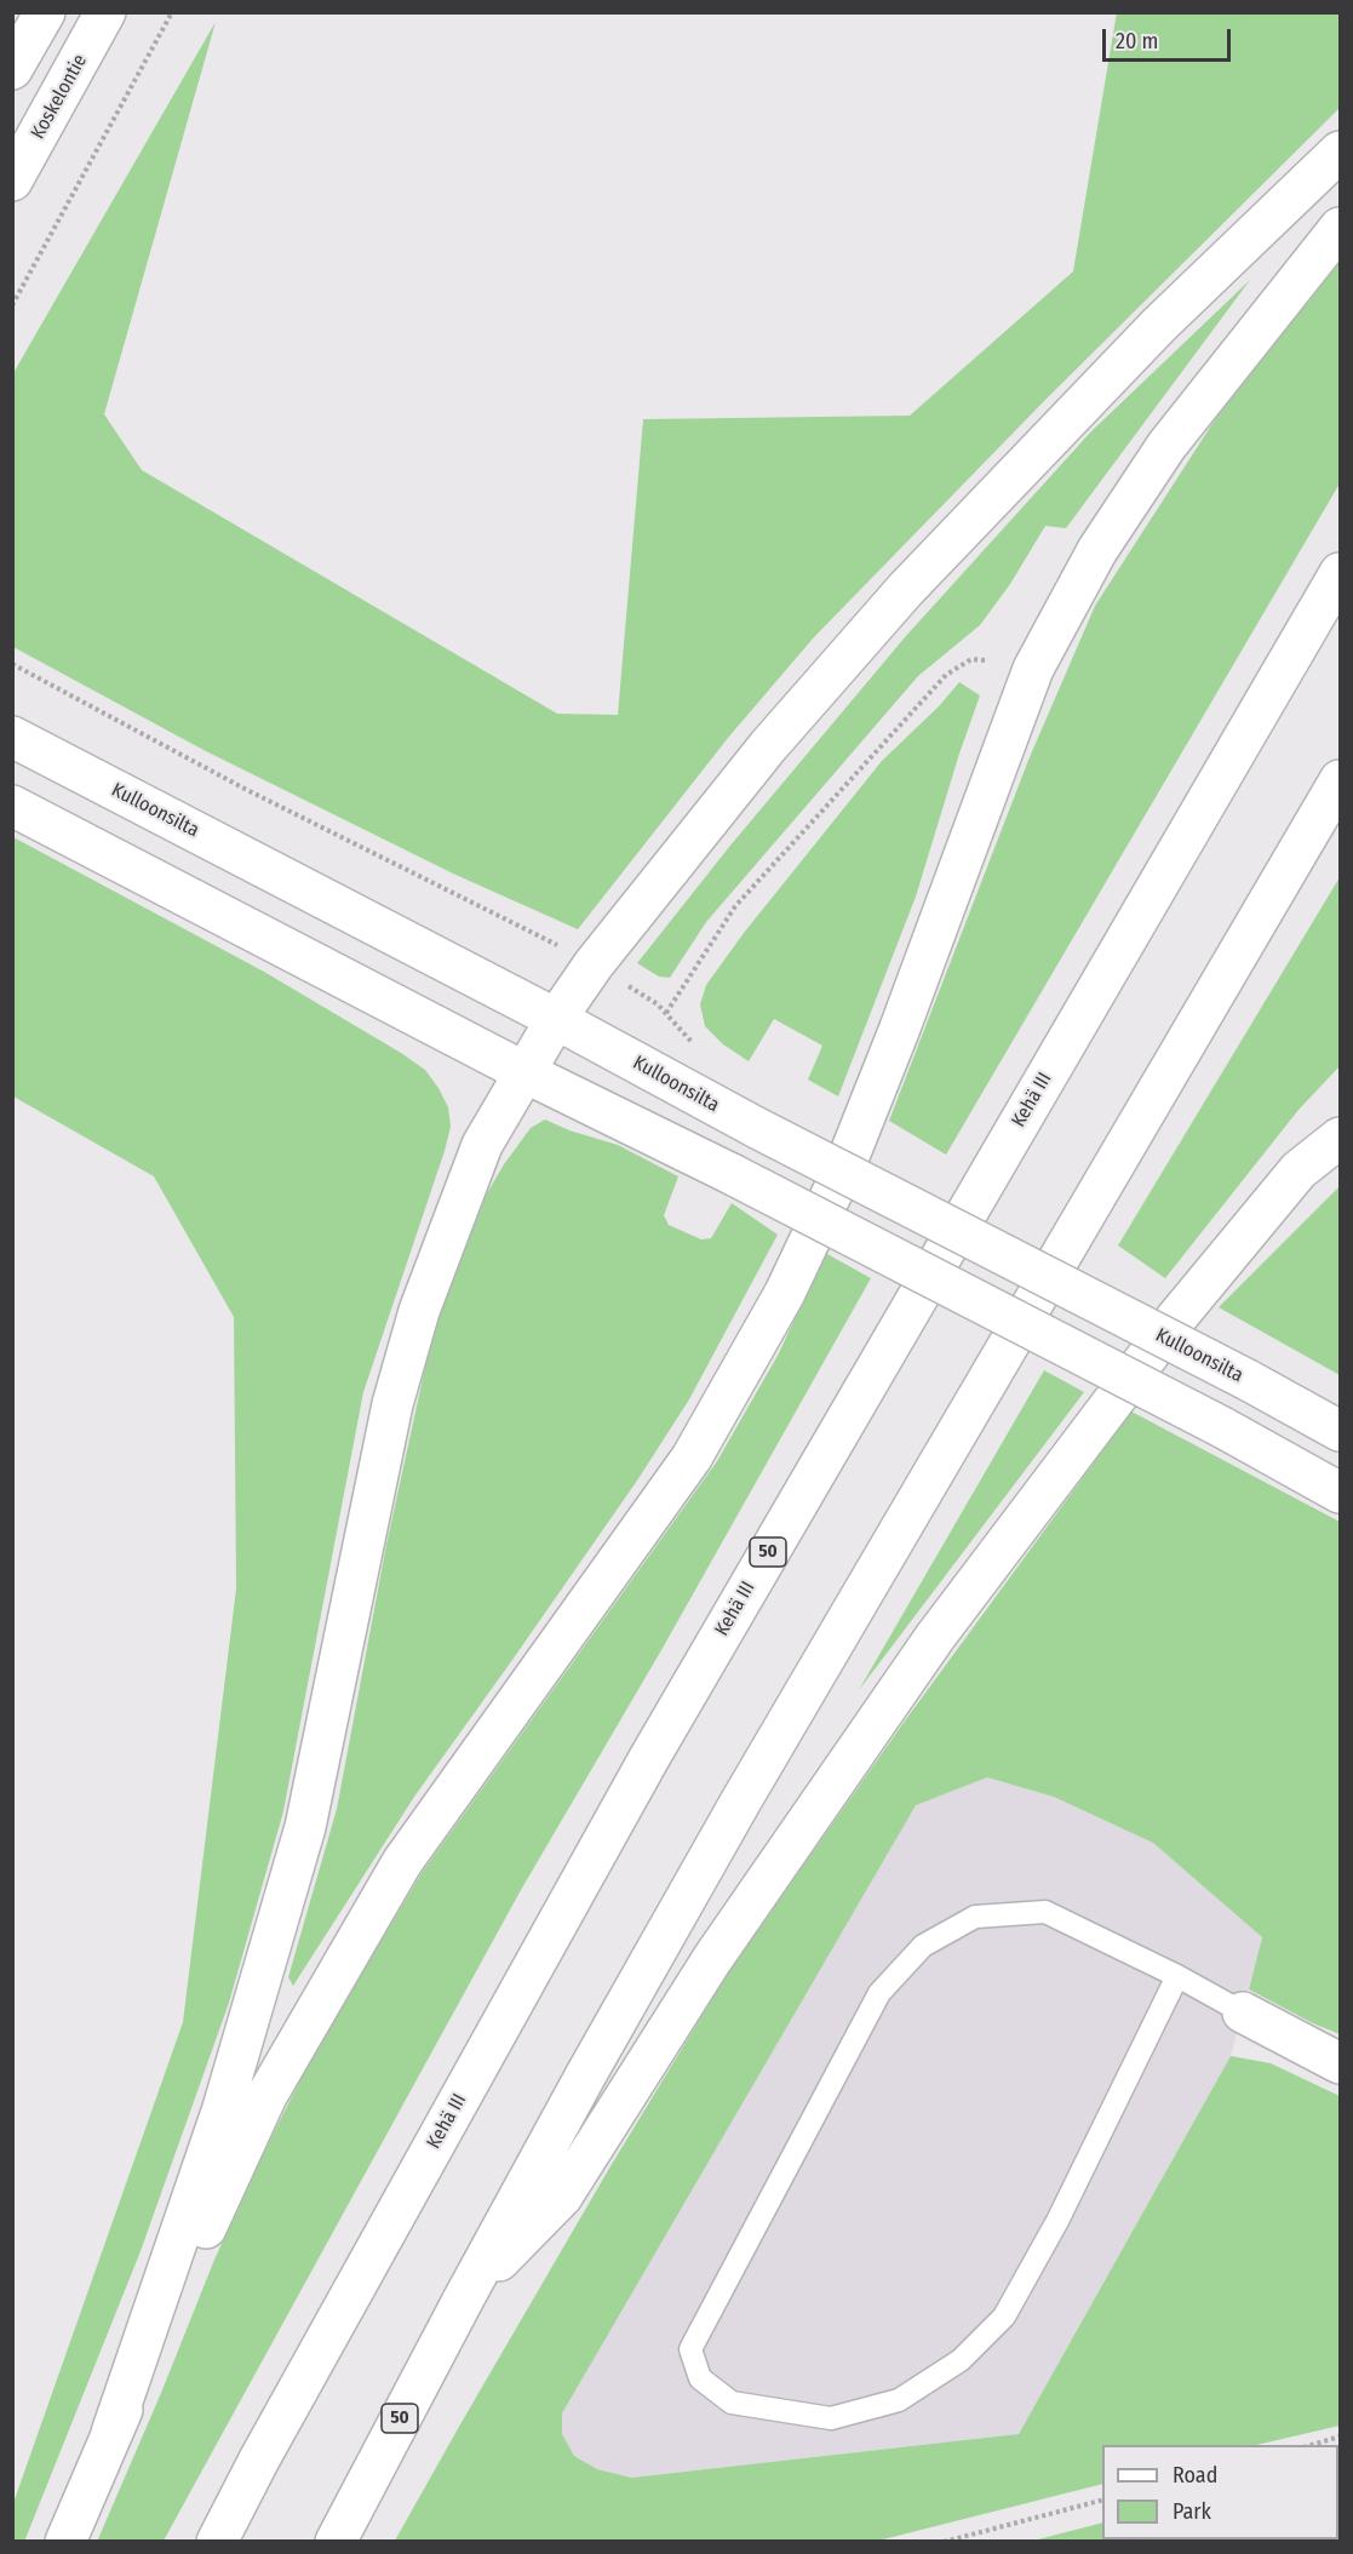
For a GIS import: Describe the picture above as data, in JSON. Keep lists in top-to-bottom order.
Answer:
{
  "streets": {
    "main road": [
      "Koskelontie",
      "Kulloonsilta",
      "Kehä III",
      "50"
    ]
  },
  "legend": ["Road", "Park"],
  "scale_bar": "20 m"
}
